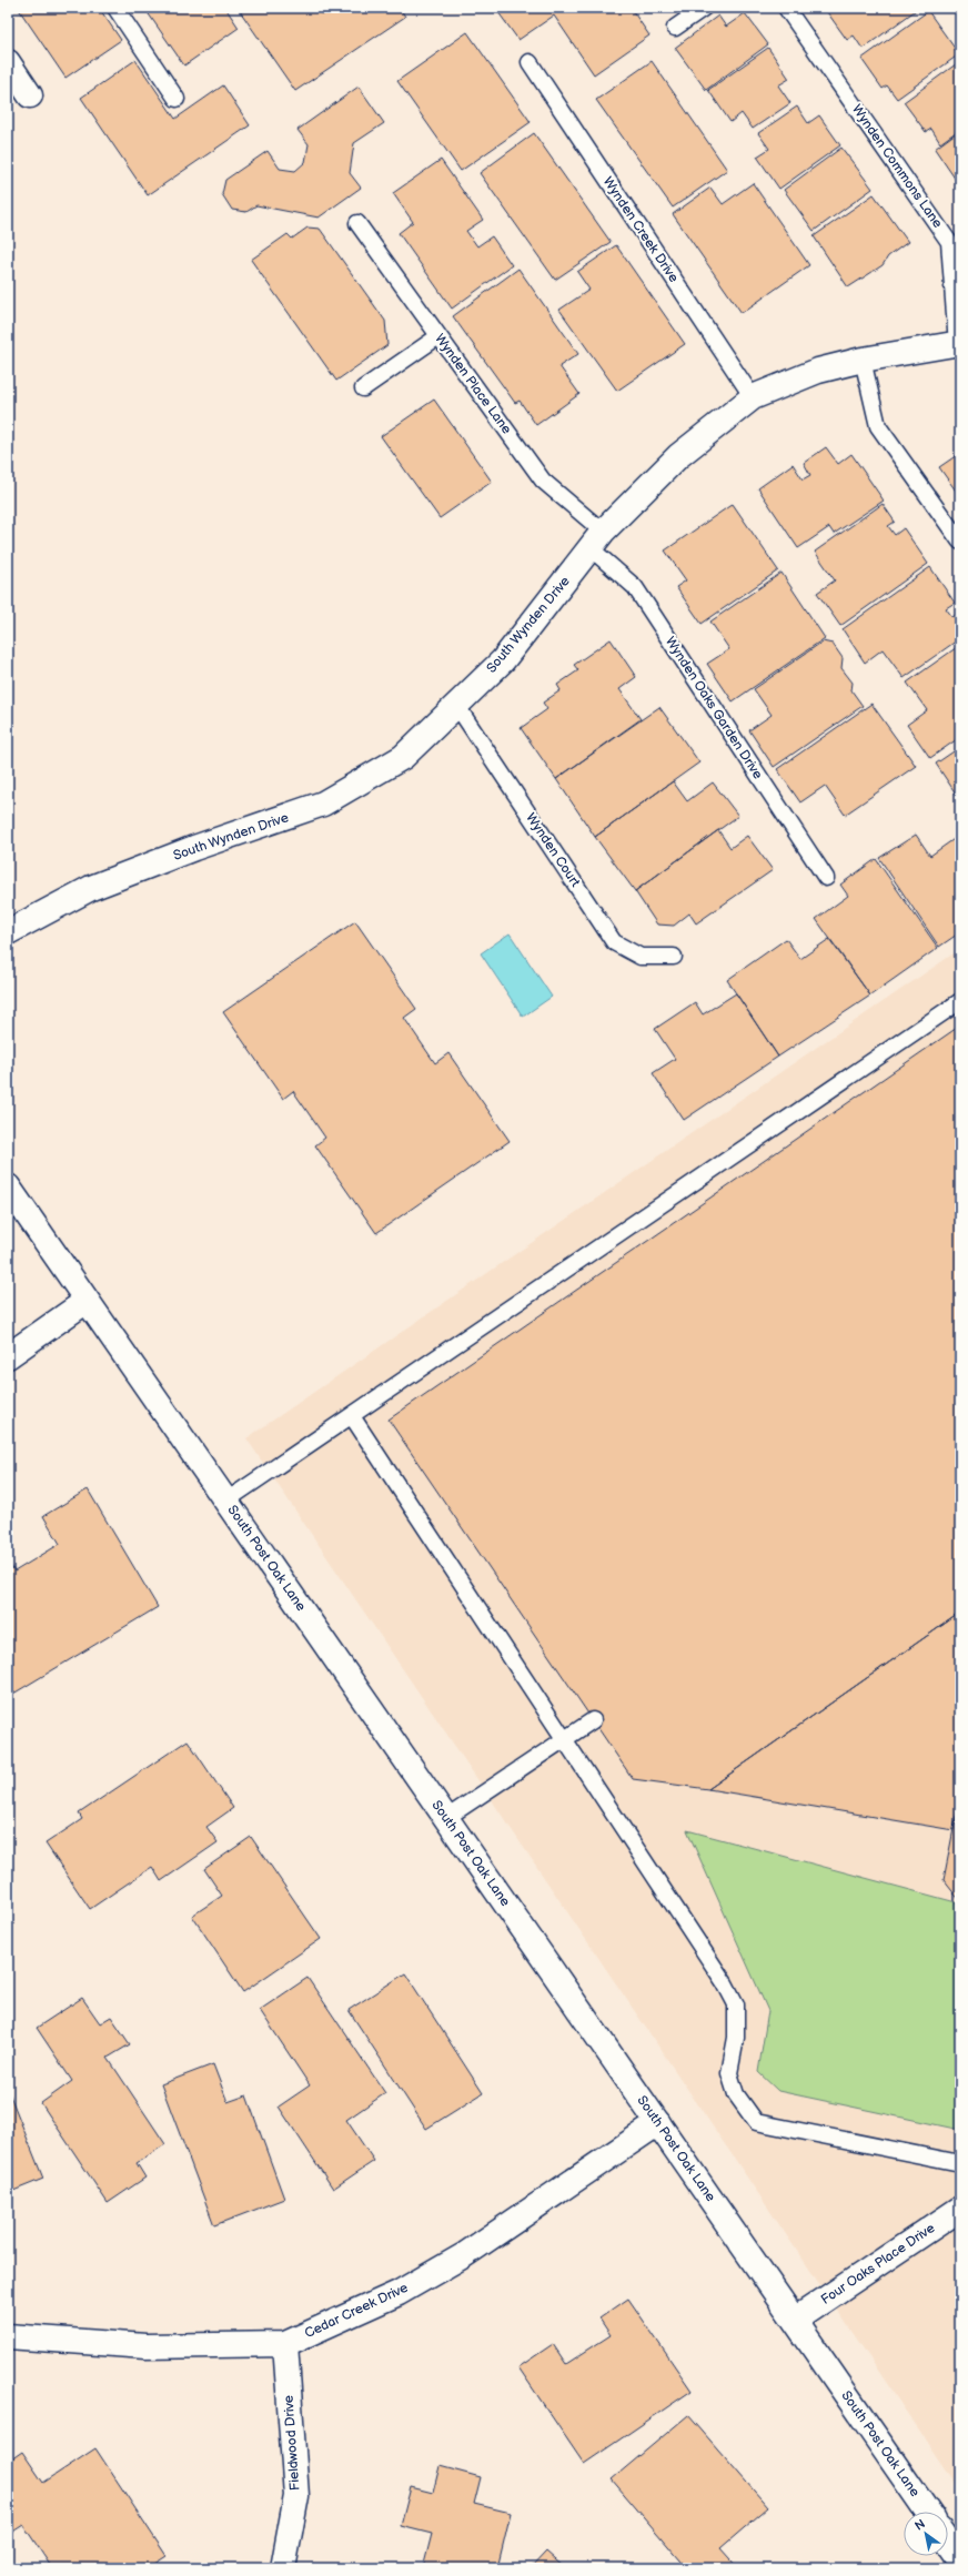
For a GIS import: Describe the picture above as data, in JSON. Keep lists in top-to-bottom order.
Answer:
{
  "streets": {
    "street": [
      "South Wynden Drive",
      "South Post Oak Lane",
      "Four Oaks Place Drive",
      "Cedar Creek Drive",
      "Fieldwood Drive"
    ],
    "lane": [
      "Wynden Commons Lane",
      "Wynden Creek Drive",
      "Wynden Place Lane",
      "Wynden Oaks Garden Drive",
      "Wynden Court"
    ]
  },
  "crossings": [
    ["Wynden Commons Lane", "South Wynden Drive"],
    ["Wynden Creek Drive", "South Wynden Drive"],
    ["Wynden Place Lane", "South Wynden Drive"],
    ["Wynden Place Lane", "Wynden Oaks Garden Drive"],
    ["South Wynden Drive", "Wynden Oaks Garden Drive"],
    ["South Wynden Drive", "Wynden Court"],
    ["South Post Oak Lane", "Four Oaks Place Drive"],
    ["South Post Oak Lane", "Cedar Creek Drive"],
    ["Cedar Creek Drive", "Fieldwood Drive"]
  ],
  "north": "top left"
}
